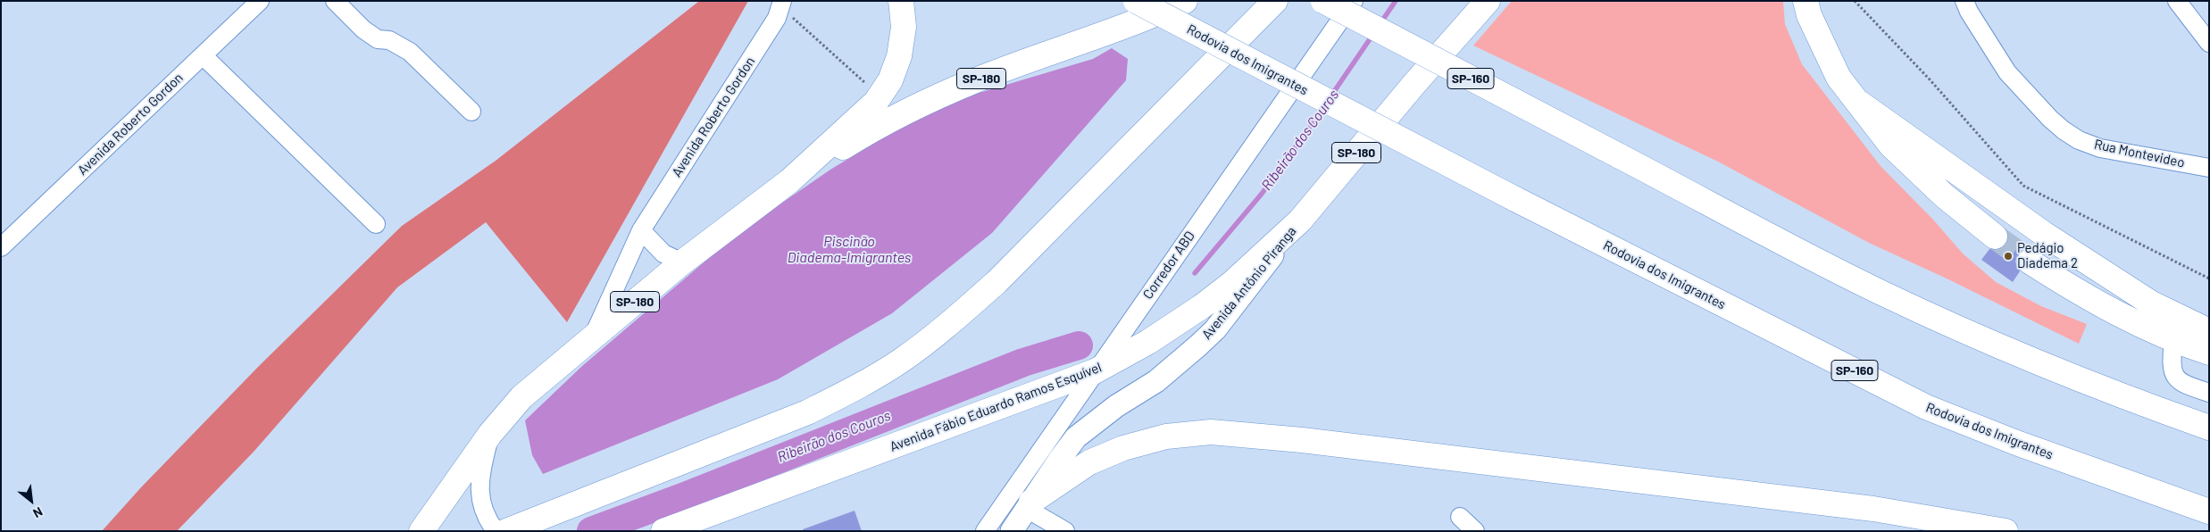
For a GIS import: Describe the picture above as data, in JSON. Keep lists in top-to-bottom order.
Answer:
{
  "streets": {
    "highway": [
      "Rodovia dos Imigrantes",
      "SP-180",
      "SP-160",
      "Avenida Fábio Eduardo Ramos Esquível"
    ],
    "main road": ["Avenida Antônio Piranga"],
    "street": ["Avenida Roberto Gordon", "Rua Montevideo", "Corredor ABD"]
  },
  "crossings": [
    ["SP-180", "Avenida Roberto Gordon"],
    ["Corredor ABD", "Avenida Fábio Eduardo Ramos Esquível"],
    ["Avenida Antônio Piranga", "Avenida Fábio Eduardo Ramos Esquível"]
  ],
  "water": ["Ribeirão dos Couros", "Piscinão Diadema-Imigrantes"],
  "places": ["Pedágio Diadema 2"],
  "north": "bottom right"
}
